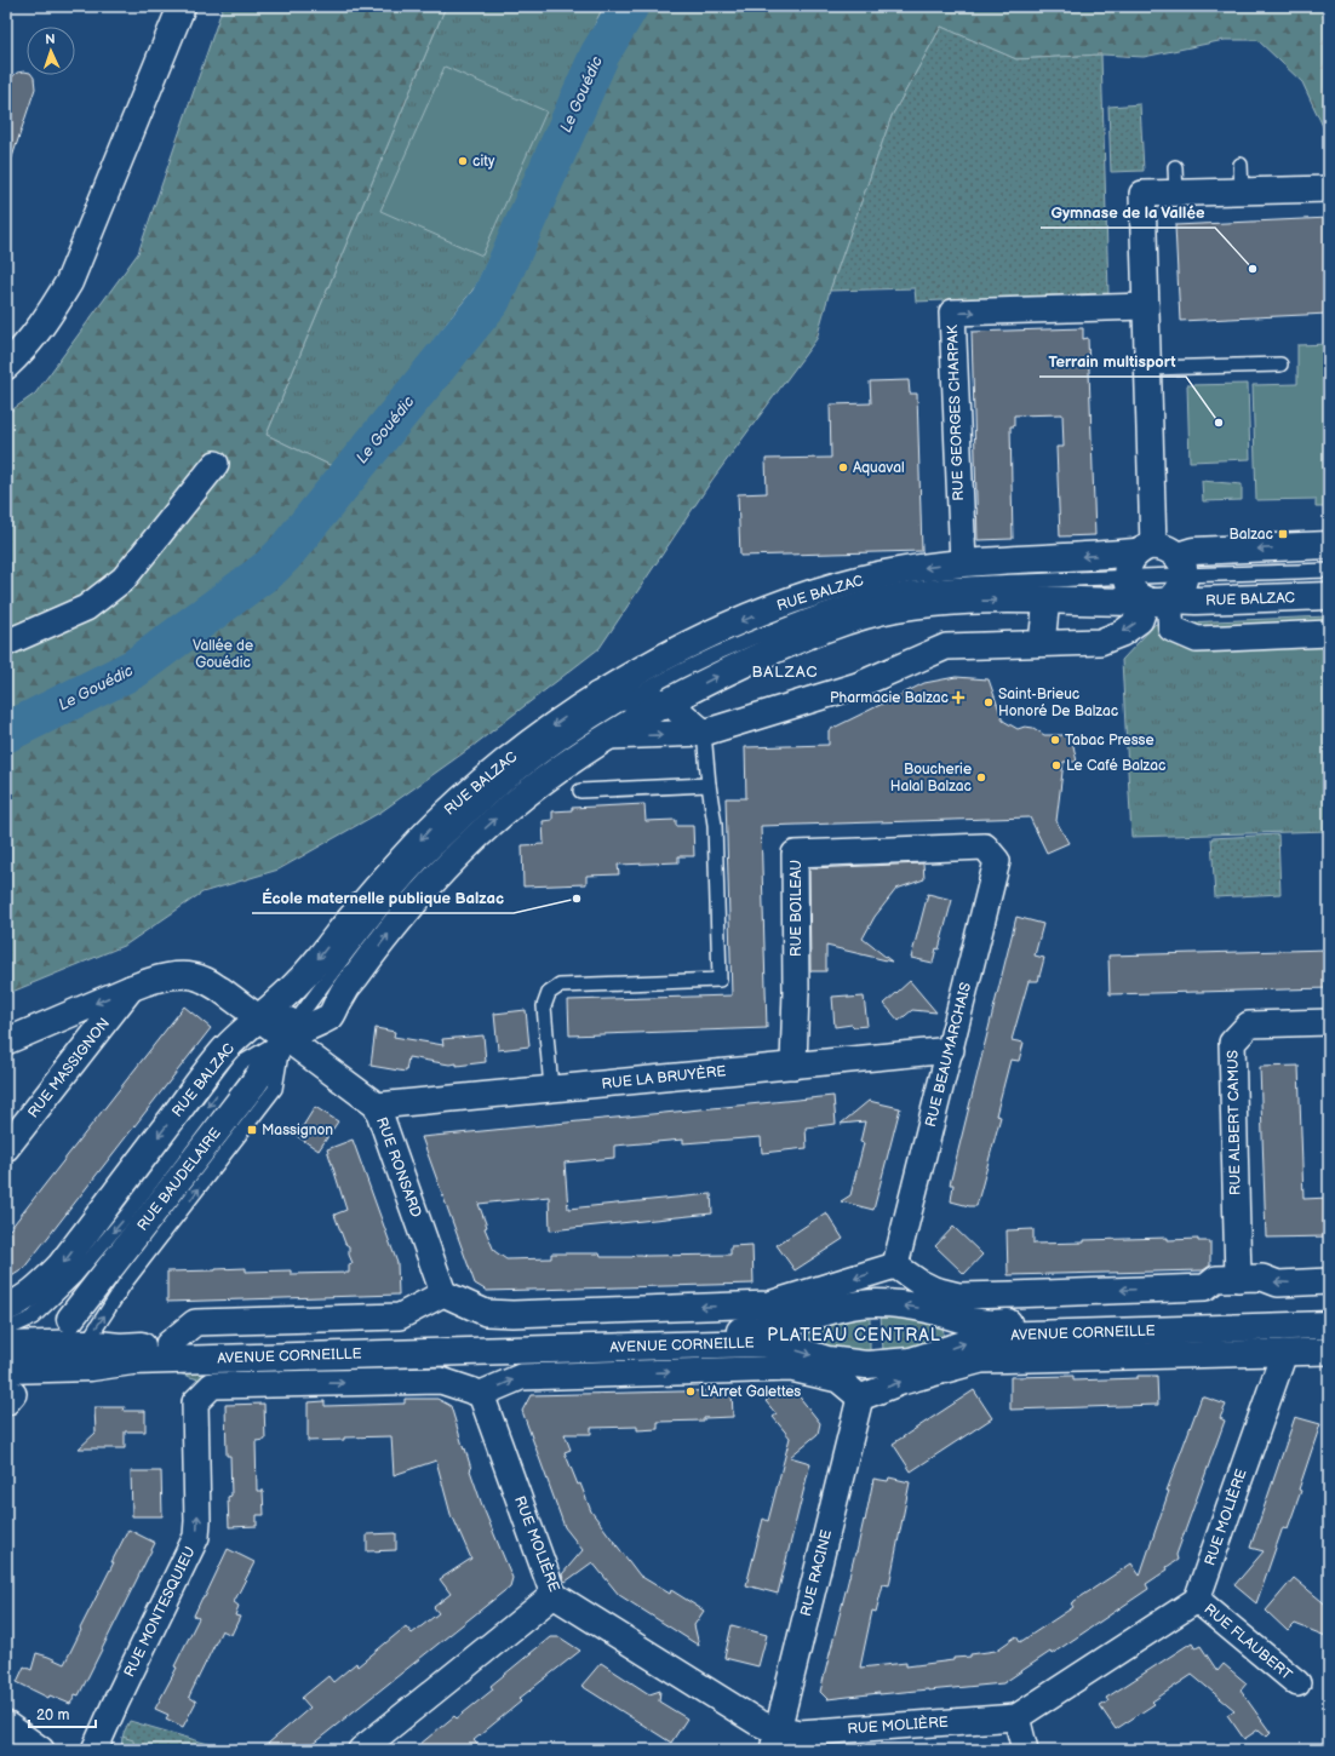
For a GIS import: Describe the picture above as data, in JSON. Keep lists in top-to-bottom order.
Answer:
{
  "streets": {
    "street": [
      "RUE GEORGES CHARPAK",
      "RUE BALZAC",
      "RUE BOILEAU",
      "RUE BEAUMARCHAIS",
      "RUE MASSIGNON",
      "RUE LA BRUYÈRE",
      "RUE ALBERT CAMUS",
      "RUE RONSARD",
      "RUE BAUDELAIRE",
      "AVENUE CORNEILLE",
      "RUE MOLIÈRE",
      "RUE RACINE",
      "RUE MONTESQUIEU",
      "RUE FLAUBERT"
    ]
  },
  "crossings": [
    ["RUE GEORGES CHARPAK", "RUE BALZAC"],
    ["RUE BALZAC", "RUE MASSIGNON"],
    ["RUE BALZAC", "RUE RONSARD"],
    ["RUE BALZAC", "RUE BAUDELAIRE"],
    ["RUE BOILEAU", "RUE BEAUMARCHAIS"],
    ["RUE BOILEAU", "RUE LA BRUYÈRE"],
    ["RUE BEAUMARCHAIS", "RUE LA BRUYÈRE"],
    ["RUE MASSIGNON", "RUE RONSARD"],
    ["RUE MASSIGNON", "RUE BAUDELAIRE"],
    ["RUE LA BRUYÈRE", "RUE RONSARD"],
    ["RUE RONSARD", "RUE BAUDELAIRE"],
    ["AVENUE CORNEILLE", "RUE MOLIÈRE"],
    ["AVENUE CORNEILLE", "RUE RACINE"],
    ["AVENUE CORNEILLE", "RUE MONTESQUIEU"],
    ["RUE MOLIÈRE", "RUE RACINE"],
    ["RUE MOLIÈRE", "RUE FLAUBERT"]
  ],
  "one_way": ["RUE MONTESQUIEU"],
  "districts": ["BALZAC", "PLATEAU CENTRAL"],
  "water": ["Le Gouédic"],
  "parks": ["Vallée de Gouédic"],
  "places": {
    "other": [
      "city",
      "Gymnase de la Vallée",
      "Terrain multisport",
      "Aquaval",
      "Saint-Brieuc Honoré De Balzac",
      "Tabac Presse",
      "Le Café Balzac",
      "Boucherie Halal Balzac",
      "École maternelle publique Balzac",
      "L'Arret Galettes"
    ],
    "transit": ["Balzac", "Massignon"],
    "health": ["Pharmacie Balzac"]
  },
  "scale_bar": "20 m",
  "north": "top"
}
